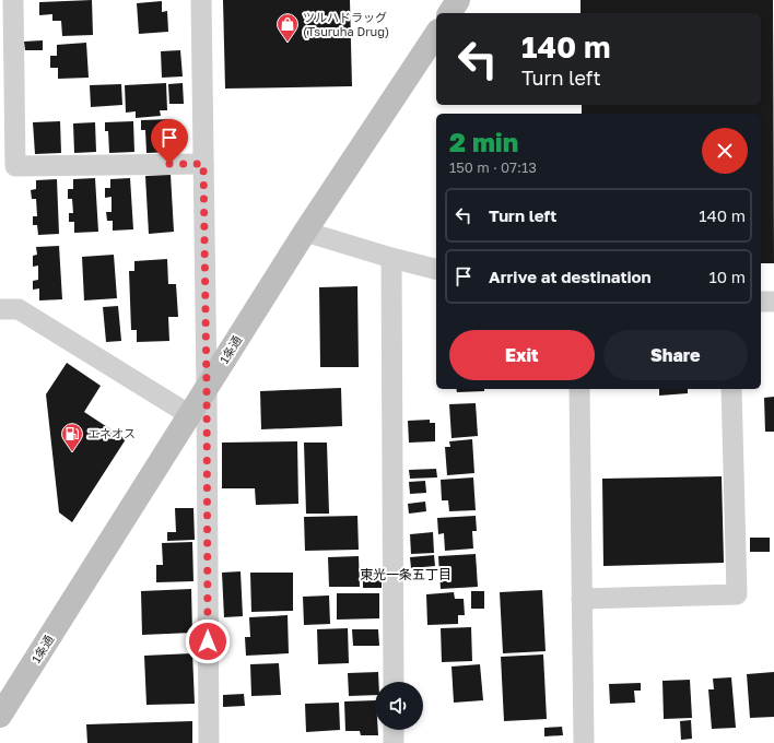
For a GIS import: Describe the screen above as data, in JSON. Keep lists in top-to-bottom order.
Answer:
{
  "streets": {
    "main road": ["1条通"]
  },
  "districts": ["東光一条五丁目"],
  "places": {
    "shop": ["ツルハドラッグ (Tsuruha Drug)"],
    "fuel station": ["エネオス"]
  },
  "page": {
    "turn": ["140 m", "Turn left"],
    "heading": ["2 min", "150 m · 07:13"],
    "list": [
      {
        "name": "Turn left",
        "value": "140 m"
      },
      {
        "name": "Arrive at destination",
        "value": "10 m"
      }
    ],
    "buttons": ["Exit", "Share"]
  }
}
